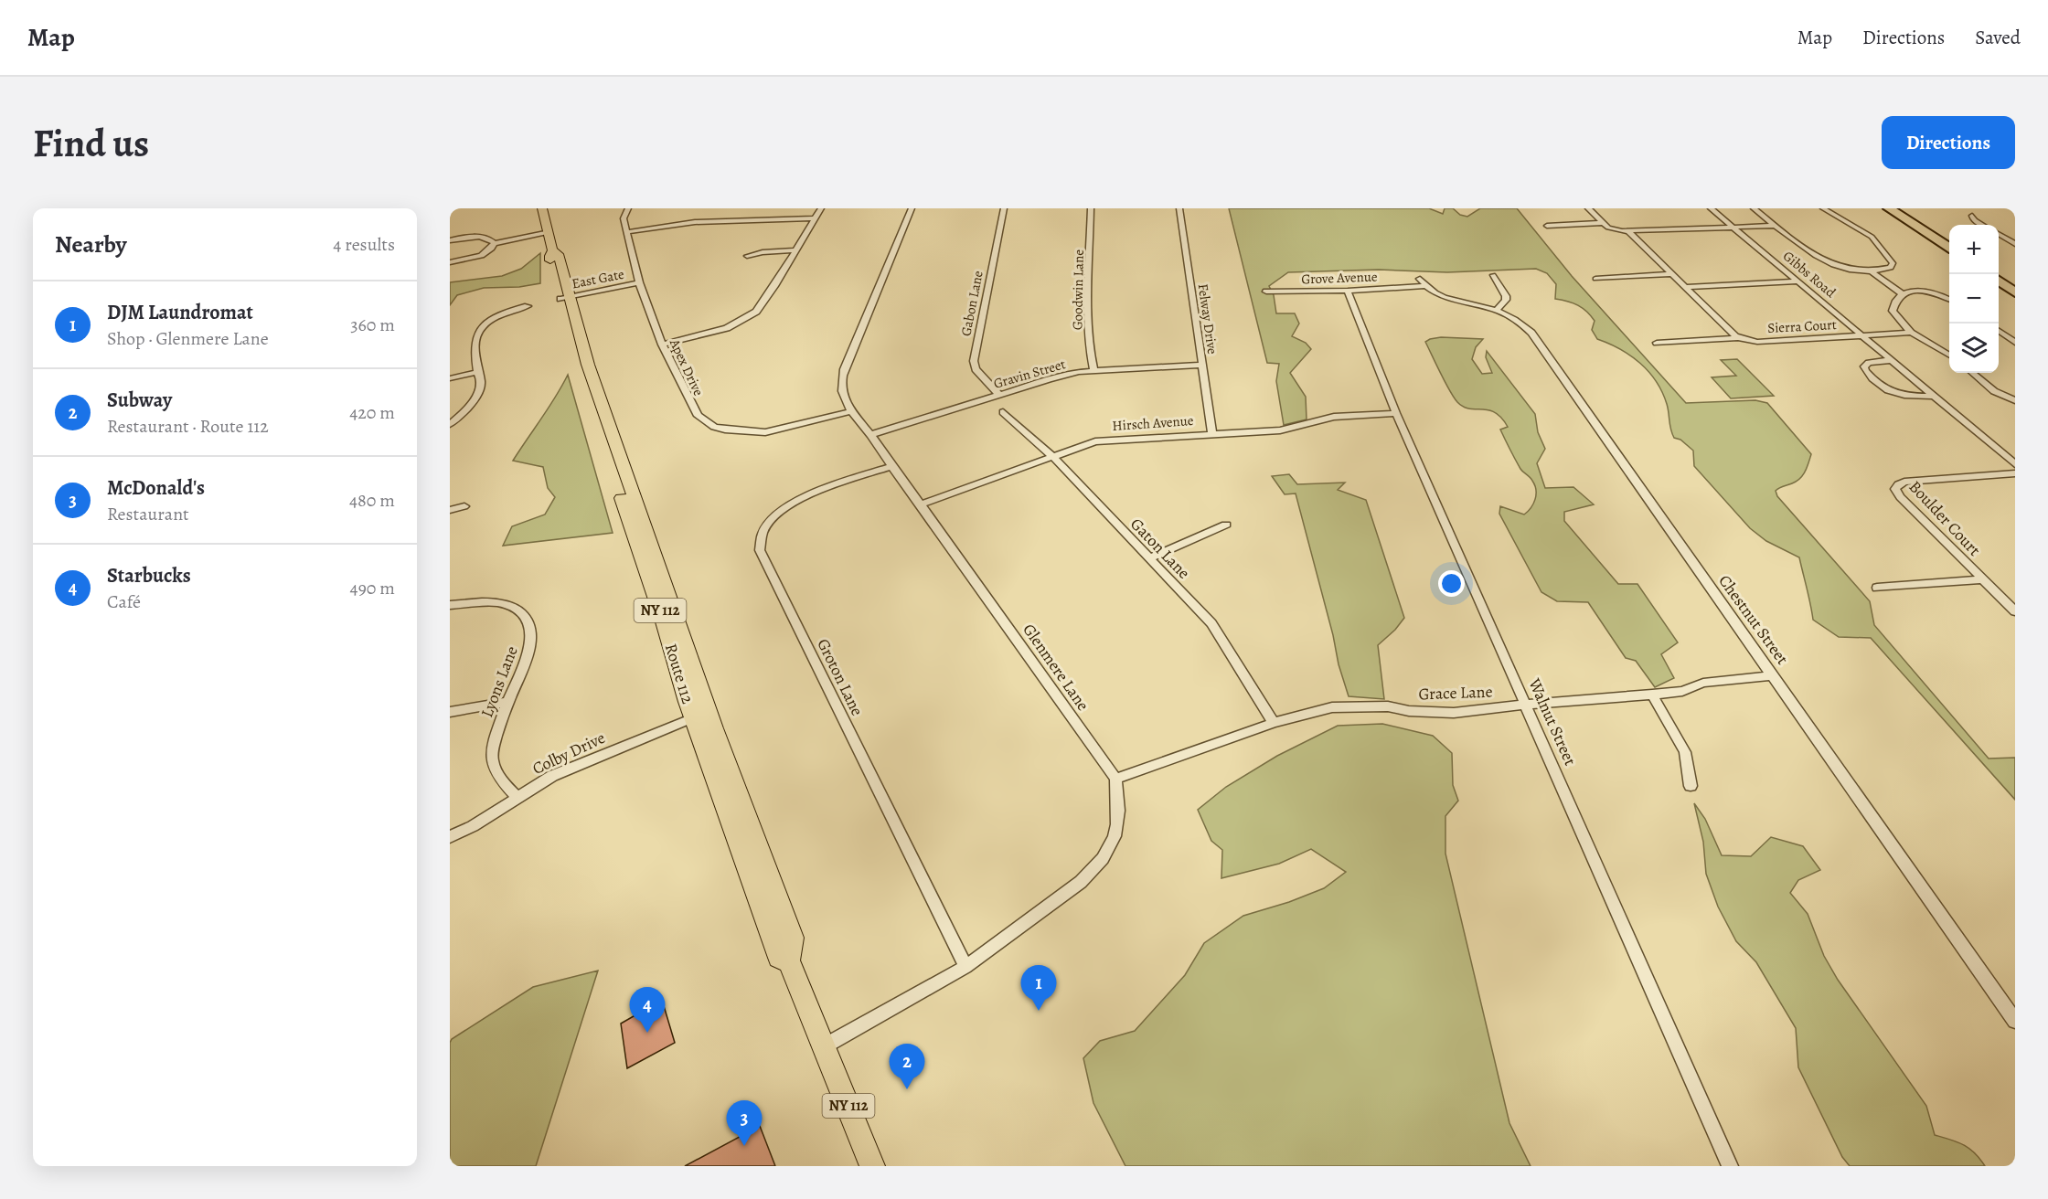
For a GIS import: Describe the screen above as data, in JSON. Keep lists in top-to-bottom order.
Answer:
{
  "streets": {
    "main road": ["NY 112", "Route 112"],
    "street": [
      "Gibbs Road",
      "Grove Avenue",
      "East Gate",
      "Goodwin Lane",
      "Gabon Lane",
      "Felway Drive",
      "Sierra Court",
      "Apex Drive",
      "Gravin Street",
      "Hirsch Avenue",
      "Boulder Court",
      "Gaton Lane",
      "Chestnut Street",
      "Glenmere Lane",
      "Groton Lane",
      "Lyons Lane",
      "Grace Lane",
      "Walnut Street",
      "Colby Drive"
    ]
  },
  "crossings": [
    ["Gibbs Road", "Sierra Court"],
    ["Grove Avenue", "Chestnut Street"],
    ["Grove Avenue", "Walnut Street"],
    ["East Gate", "Apex Drive"],
    ["East Gate", "Route 112"],
    ["Goodwin Lane", "Gravin Street"],
    ["Gabon Lane", "Gravin Street"],
    ["Felway Drive", "Gravin Street"],
    ["Felway Drive", "Hirsch Avenue"],
    ["Apex Drive", "Glenmere Lane"],
    ["Gravin Street", "Glenmere Lane"],
    ["Hirsch Avenue", "Gaton Lane"],
    ["Hirsch Avenue", "Glenmere Lane"],
    ["Hirsch Avenue", "Walnut Street"],
    ["Gaton Lane", "Grace Lane"],
    ["Chestnut Street", "Grace Lane"],
    ["Glenmere Lane", "Route 112"],
    ["Glenmere Lane", "Groton Lane"],
    ["Glenmere Lane", "Grace Lane"],
    ["Route 112", "Colby Drive"],
    ["Lyons Lane", "Colby Drive"],
    ["Grace Lane", "Walnut Street"]
  ],
  "page": {
    "header": "Map",
    "nav": ["Map", "Directions", "Saved"],
    "buttons": "Directions",
    "title": "Find us",
    "heading": ["Nearby", "4 results"],
    "map_buttons": ["+", "−"],
    "list": [
      {
        "mark": "1",
        "name": "DJM Laundromat",
        "note": "Shop · Glenmere Lane",
        "value": "360 m"
      },
      {
        "mark": "2",
        "name": "Subway",
        "note": "Restaurant · Route 112",
        "value": "420 m"
      },
      {
        "mark": "3",
        "name": "McDonald's",
        "note": "Restaurant",
        "value": "480 m"
      },
      {
        "mark": "4",
        "name": "Starbucks",
        "note": "Café",
        "value": "490 m"
      }
    ],
    "pins": [
      "1",
      "4",
      "2",
      "3"
    ]
  }
}
